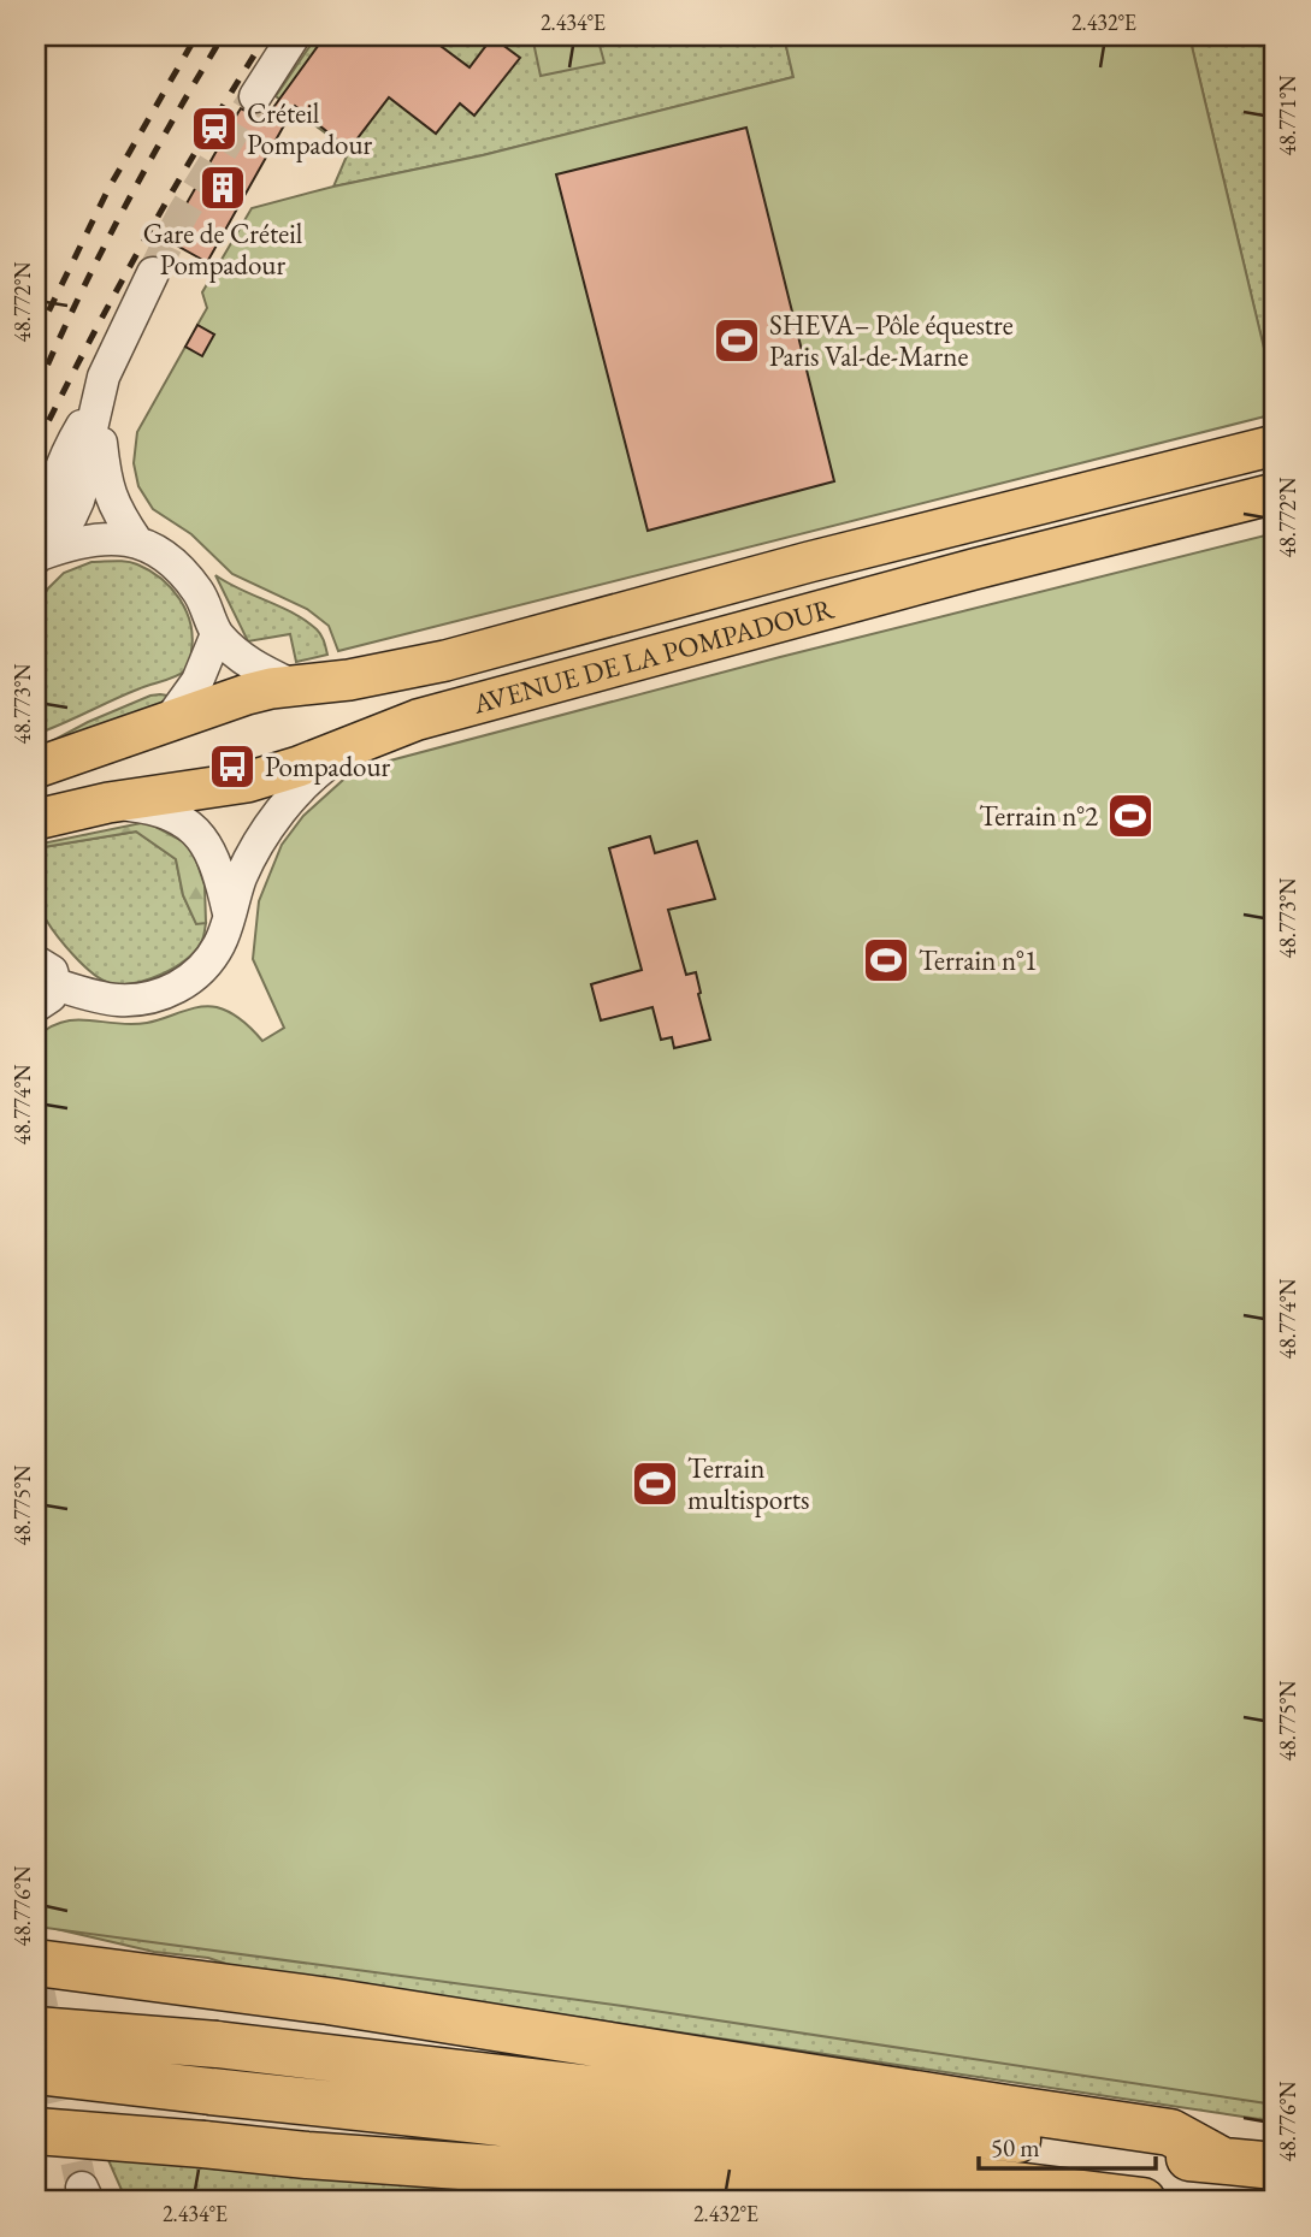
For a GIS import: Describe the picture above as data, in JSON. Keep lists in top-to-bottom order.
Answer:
{
  "streets": {
    "main road": ["AVENUE DE LA POMPADOUR"]
  },
  "places": {
    "station": ["Créteil Pompadour"],
    "building": ["Gare de Créteil Pompadour"],
    "sports": [
      "SHEVA– Pôle équestre Paris Val-de-Marne",
      "Terrain n°2",
      "Terrain n°1",
      "Terrain multisports"
    ],
    "bus stop": ["Pompadour"]
  },
  "scale_bar": "50 m",
  "coordinates": [
    "2.434°E",
    "2.432°E",
    "48.771°N",
    "48.772°N",
    "48.773°N",
    "48.774°N",
    "48.775°N",
    "48.776°N"
  ]
}
